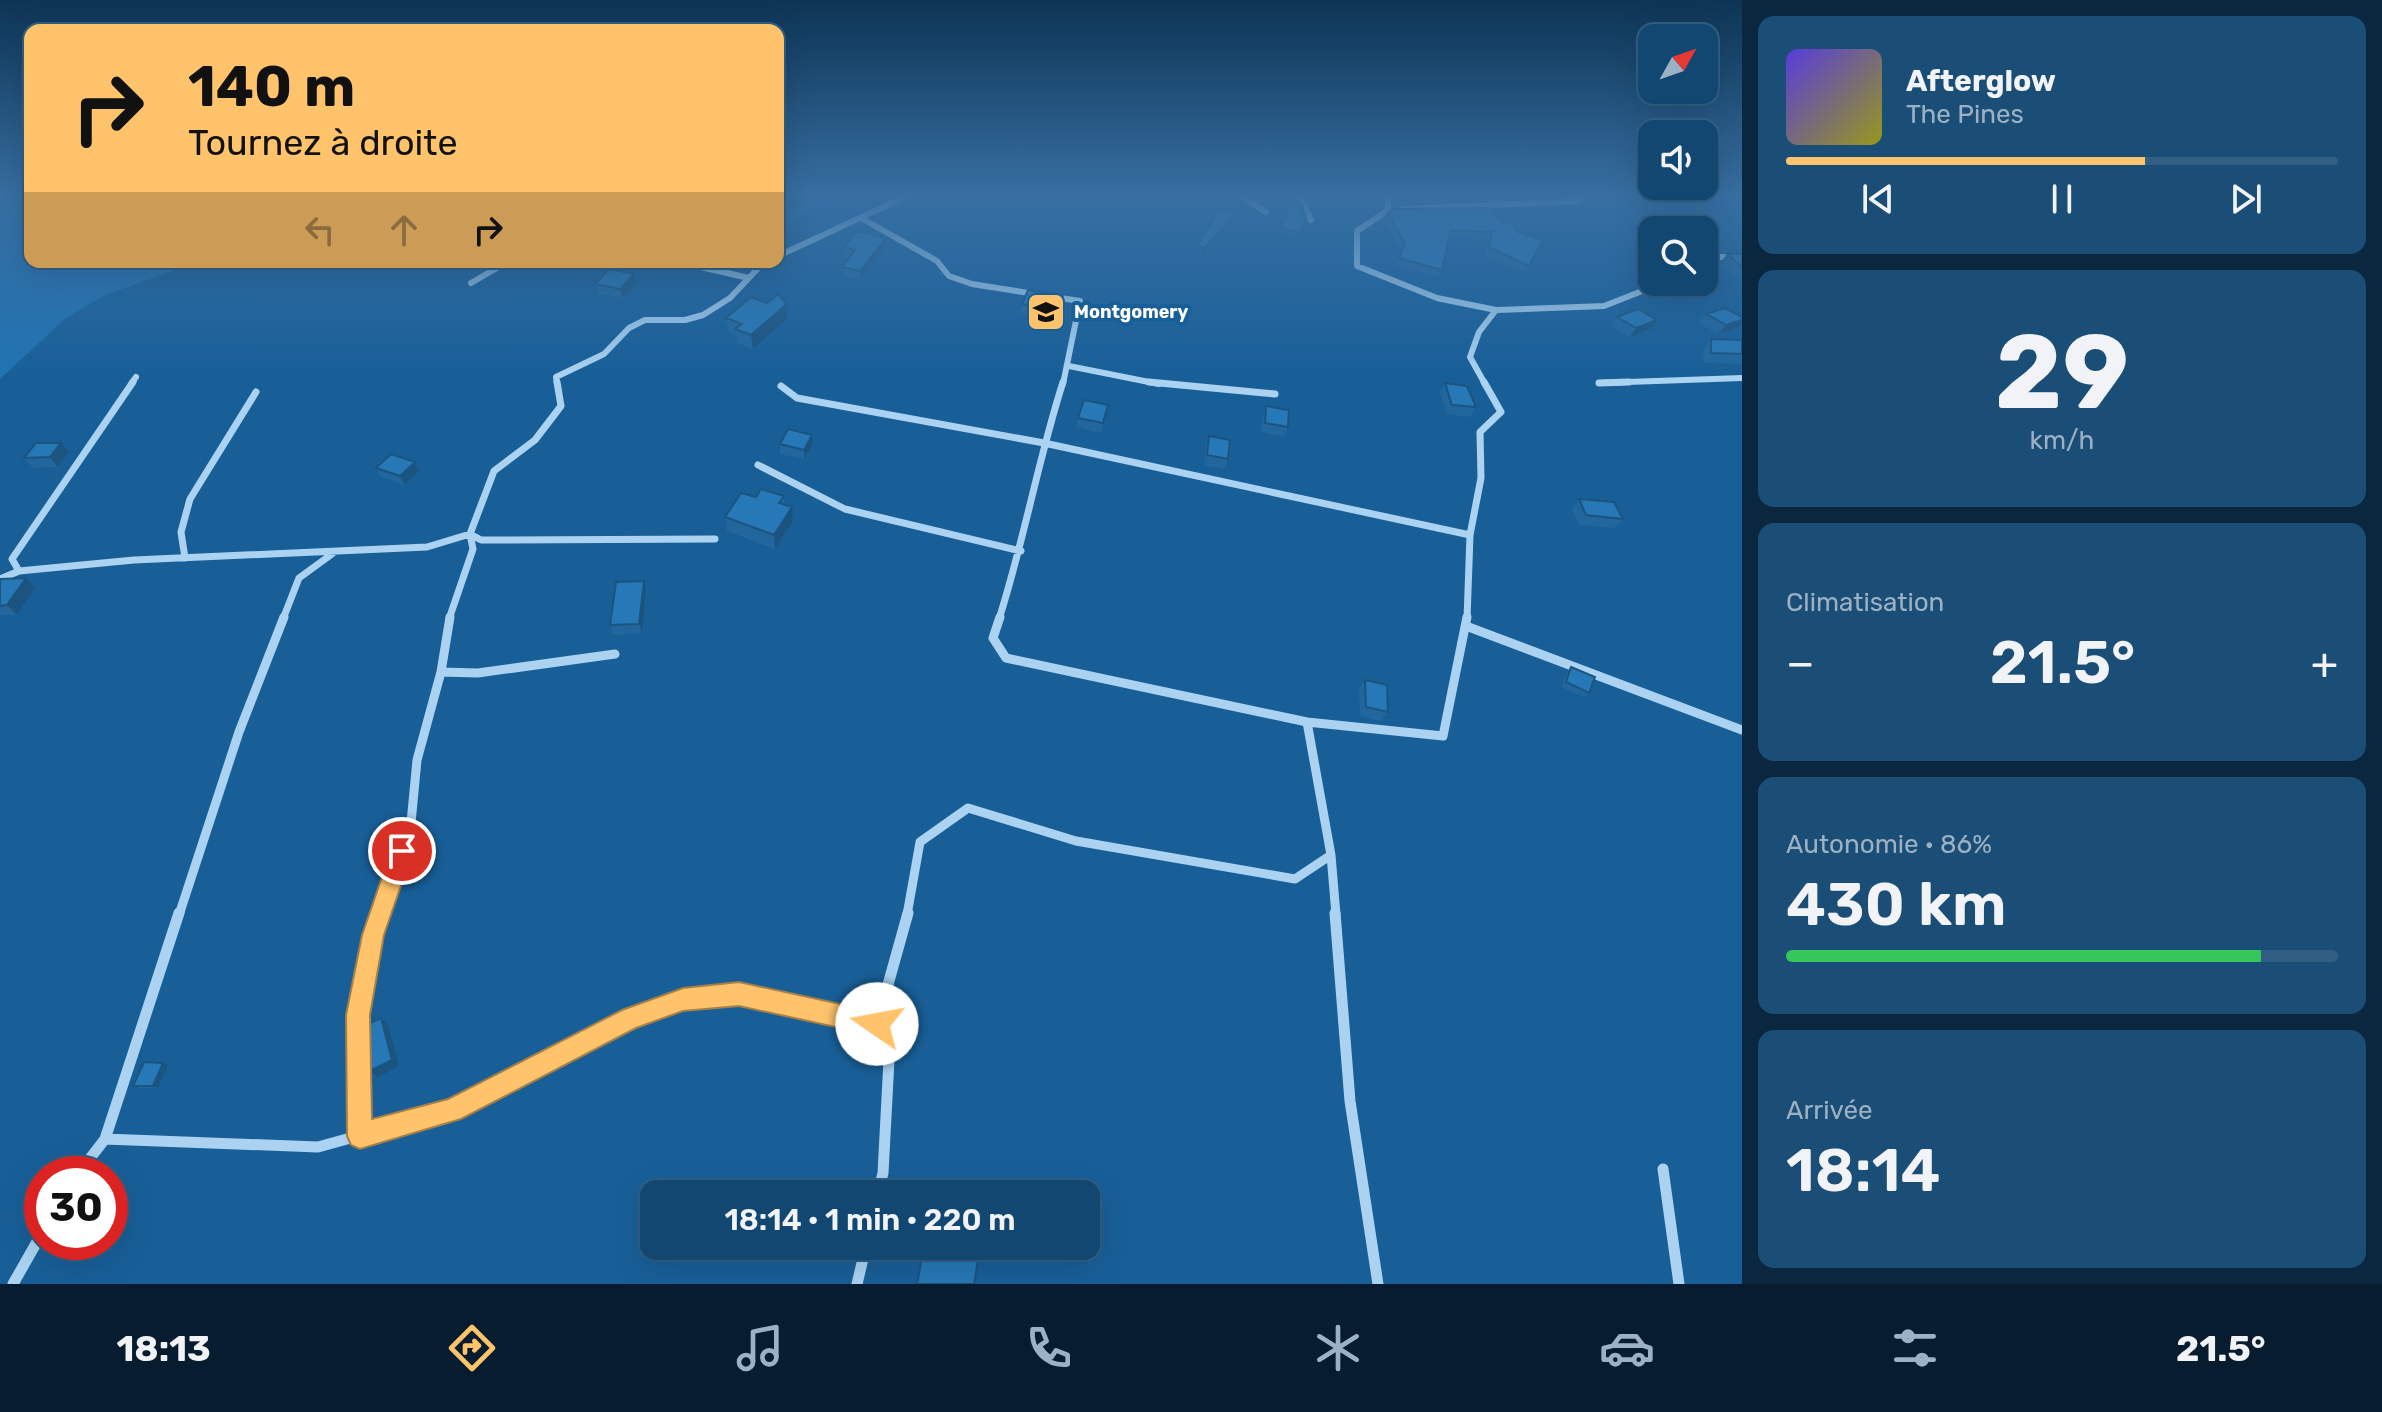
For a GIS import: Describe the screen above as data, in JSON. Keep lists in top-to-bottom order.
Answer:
{
  "places": {
    "school or university": ["Montgomery"]
  },
  "north": "top right",
  "page": {
    "turn": ["140 m", "Tournez à droite"],
    "song": ["Afterglow", "The Pines"],
    "tile": [
      ["29", "km/h"],
      "Climatisation",
      ["Autonomie · 86%", "430 km"],
      ["Arrivée", "18:14"]
    ],
    "heat": ["−", "21.5°", "+"],
    "limit": "30",
    "trip": "18:14 · 1 min · 220 m",
    "tabs": ["18:13", "21.5°"]
  }
}
